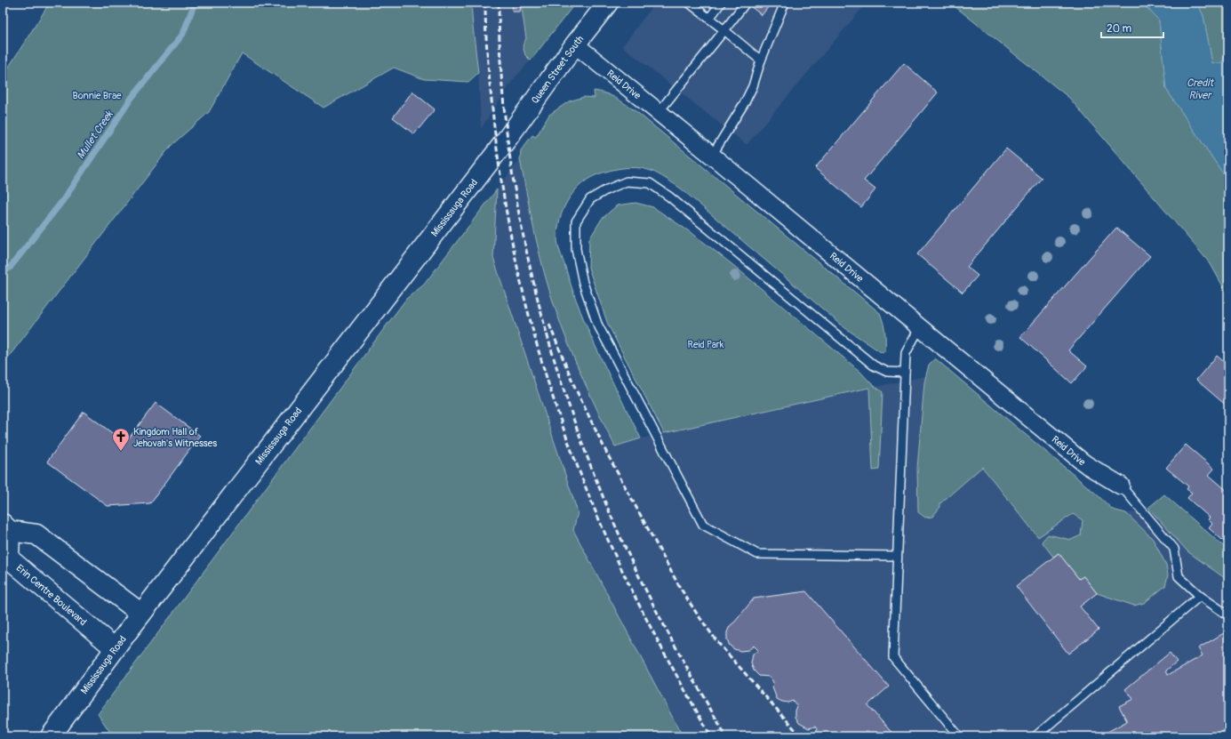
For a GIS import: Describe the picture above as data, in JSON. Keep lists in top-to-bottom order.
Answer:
{
  "streets": {
    "main road": ["Queen Street South", "Mississauga Road", "Erin Centre Boulevard"],
    "street": ["Reid Drive"]
  },
  "crossings": [
    ["Queen Street South", "Reid Drive"],
    ["Queen Street South", "Mississauga Road"],
    ["Mississauga Road", "Erin Centre Boulevard"]
  ],
  "water": ["Credit River", "Mullet Creek"],
  "parks": ["Bonnie Brae", "Reid Park"],
  "places": {
    "church": ["Kingdom Hall of Jehovah's Witnesses"]
  },
  "scale_bar": "20 m"
}
